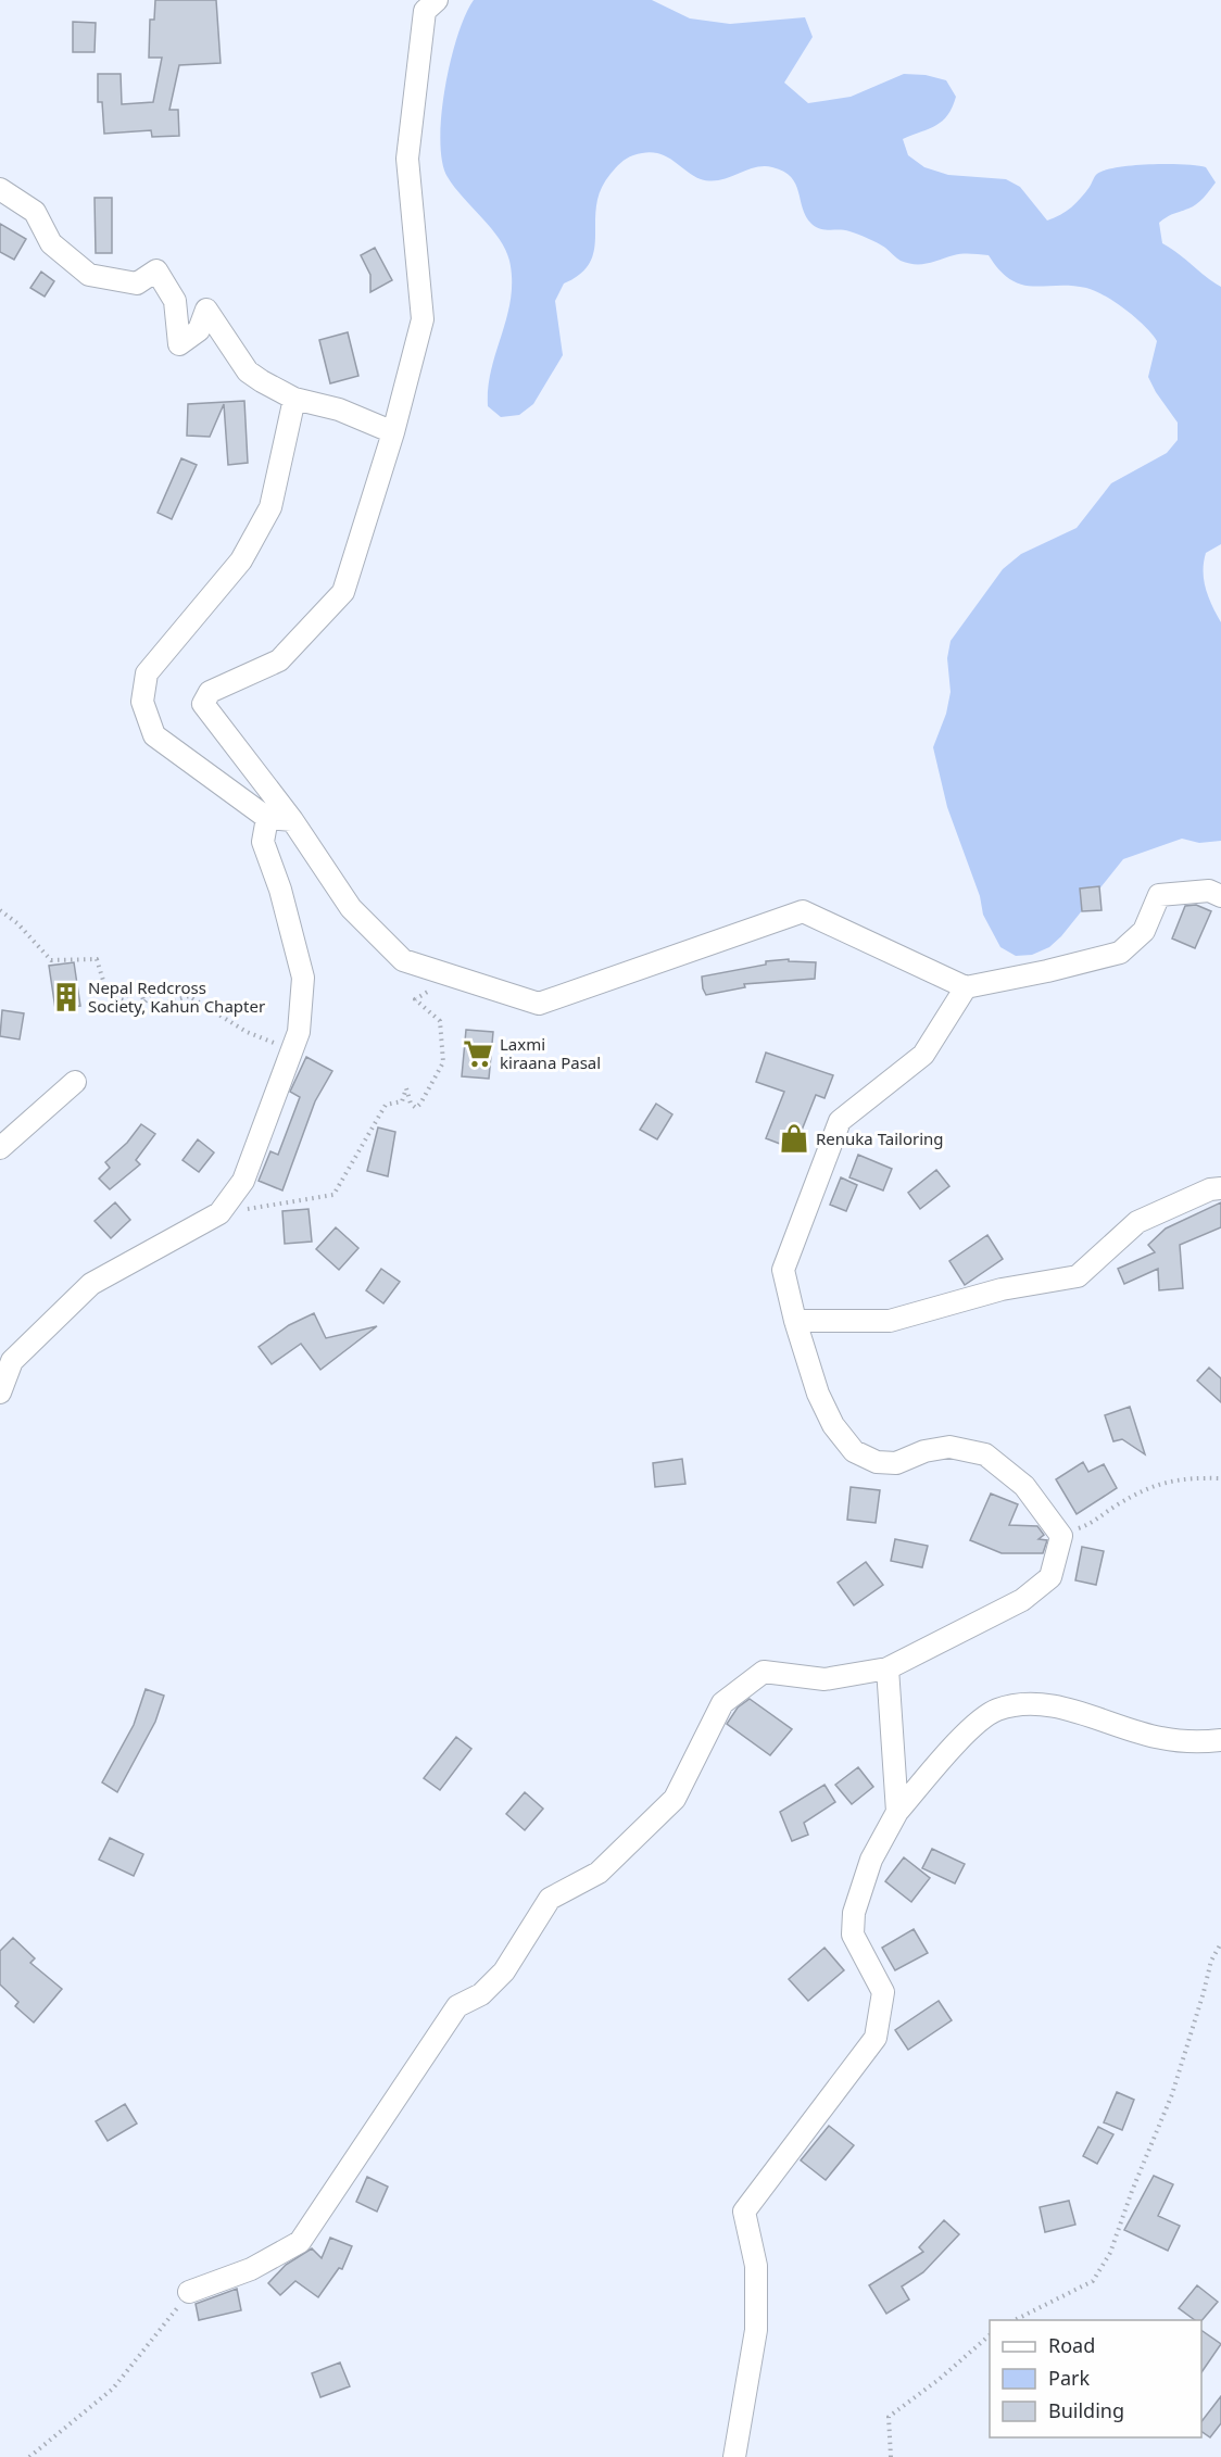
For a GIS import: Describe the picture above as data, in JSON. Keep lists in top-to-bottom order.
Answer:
{
  "places": {
    "building": ["Nepal Redcross Society, Kahun Chapter"],
    "supermarket": ["Laxmi kiraana Pasal"],
    "shop": ["Renuka Tailoring"]
  },
  "legend": ["Road", "Park", "Building"]
}
